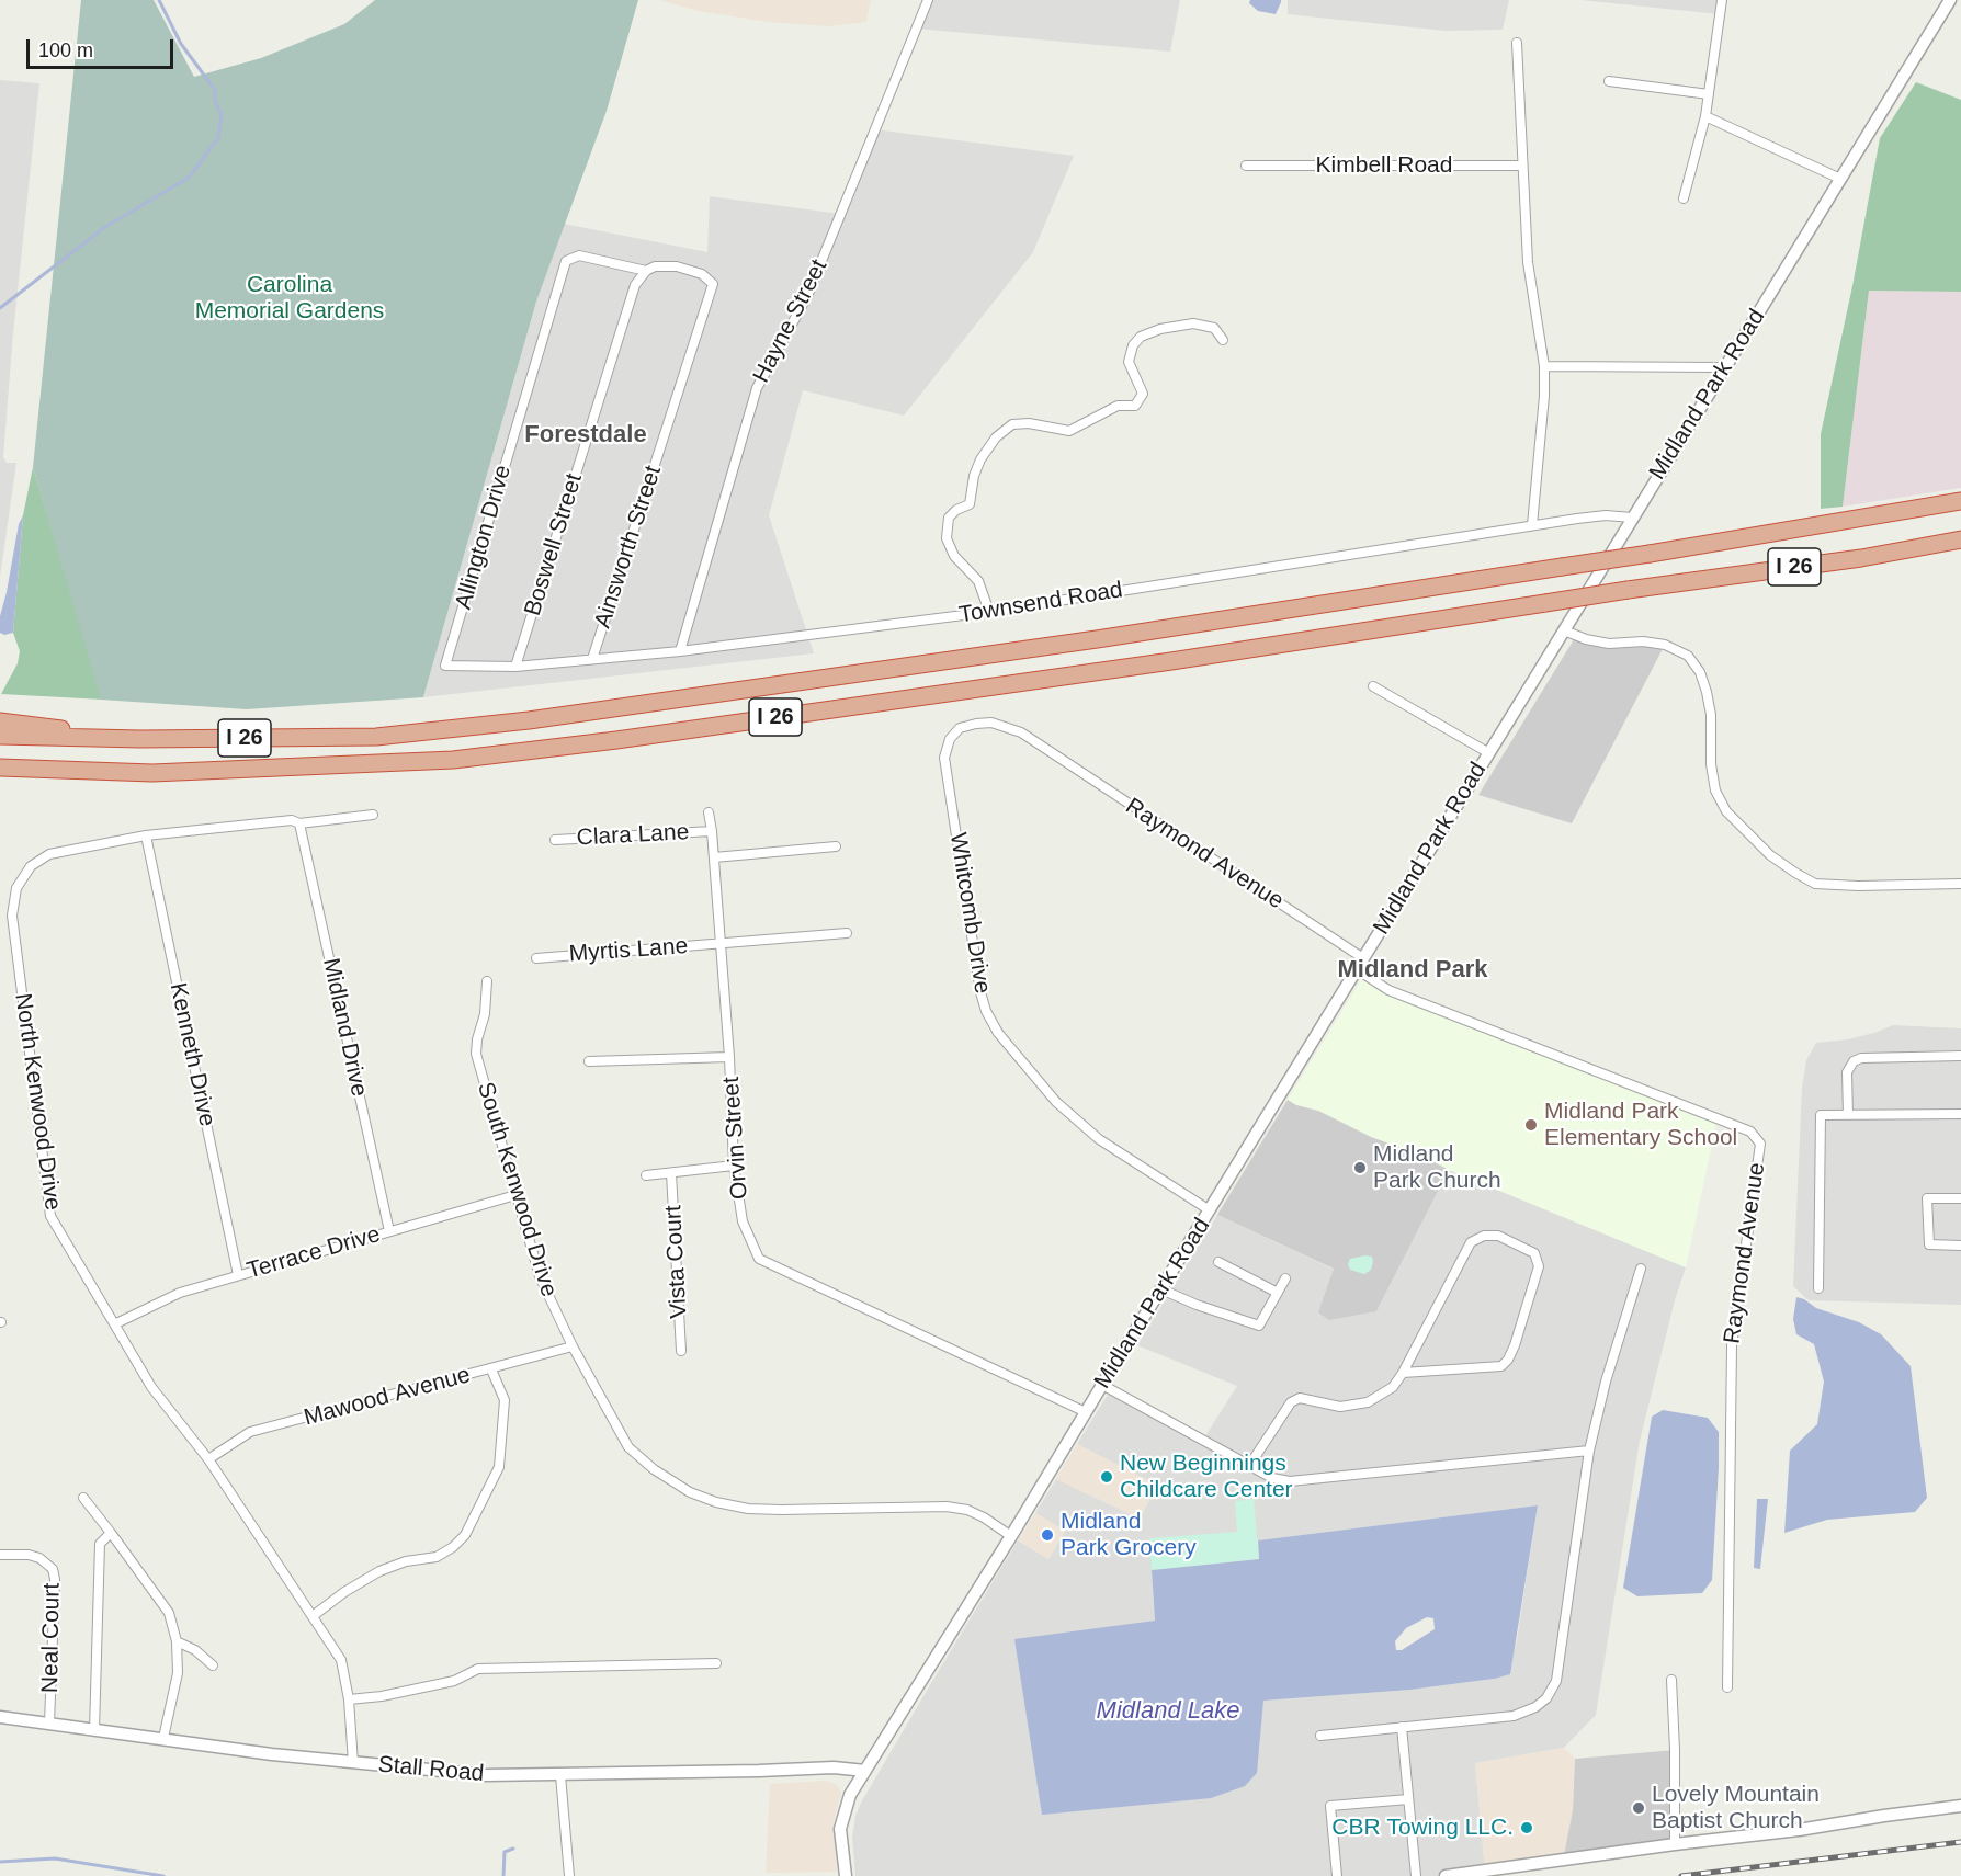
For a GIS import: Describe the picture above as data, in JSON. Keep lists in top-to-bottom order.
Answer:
{
  "streets": {
    "highway": ["I 26"],
    "street": [
      "Kimbell Road",
      "Hayne Street",
      "Midland Park Road",
      "Allington Drive",
      "Boswell Street",
      "Ainsworth Street",
      "Townsend Road",
      "Clara Lane",
      "Raymond Avenue",
      "Whitcomb Drive",
      "Myrtis Lane",
      "Midland Drive",
      "Kenneth Drive",
      "North Kenwood Drive",
      "Orvin Street",
      "South Kenwood Drive",
      "Terrace Drive",
      "Vista Court",
      "Mawood Avenue",
      "Neal Court",
      "Stall Road"
    ]
  },
  "crossings": [
    ["Hayne Street", "Townsend Road"],
    ["Midland Park Road", "Townsend Road"],
    ["Midland Park Road", "Raymond Avenue"],
    ["Midland Park Road", "Whitcomb Drive"],
    ["Midland Park Road", "Orvin Street"],
    ["Midland Park Road", "South Kenwood Drive"],
    ["Midland Park Road", "Stall Road"],
    ["Allington Drive", "Boswell Street"],
    ["Allington Drive", "Ainsworth Street"],
    ["Allington Drive", "Townsend Road"],
    ["Boswell Street", "Ainsworth Street"],
    ["Boswell Street", "Townsend Road"],
    ["Ainsworth Street", "Townsend Road"],
    ["Clara Lane", "Orvin Street"],
    ["Raymond Avenue", "Whitcomb Drive"],
    ["Myrtis Lane", "Orvin Street"],
    ["Midland Drive", "North Kenwood Drive"],
    ["Midland Drive", "Terrace Drive"],
    ["Kenneth Drive", "North Kenwood Drive"],
    ["Kenneth Drive", "Terrace Drive"],
    ["North Kenwood Drive", "Terrace Drive"],
    ["North Kenwood Drive", "Mawood Avenue"],
    ["North Kenwood Drive", "Stall Road"],
    ["South Kenwood Drive", "Terrace Drive"],
    ["South Kenwood Drive", "Mawood Avenue"],
    ["Neal Court", "Stall Road"]
  ],
  "districts": ["Forestdale", "Midland Park"],
  "water": ["Midland Lake"],
  "parks": ["Carolina Memorial Gardens"],
  "places": [
    "Midland Park Elementary School",
    "Midland Park Church",
    "New Beginnings Childcare Center",
    "Midland Park Grocery",
    "Lovely Mountain Baptist Church",
    "CBR Towing LLC."
  ],
  "scale_bar": "100 m"
}
